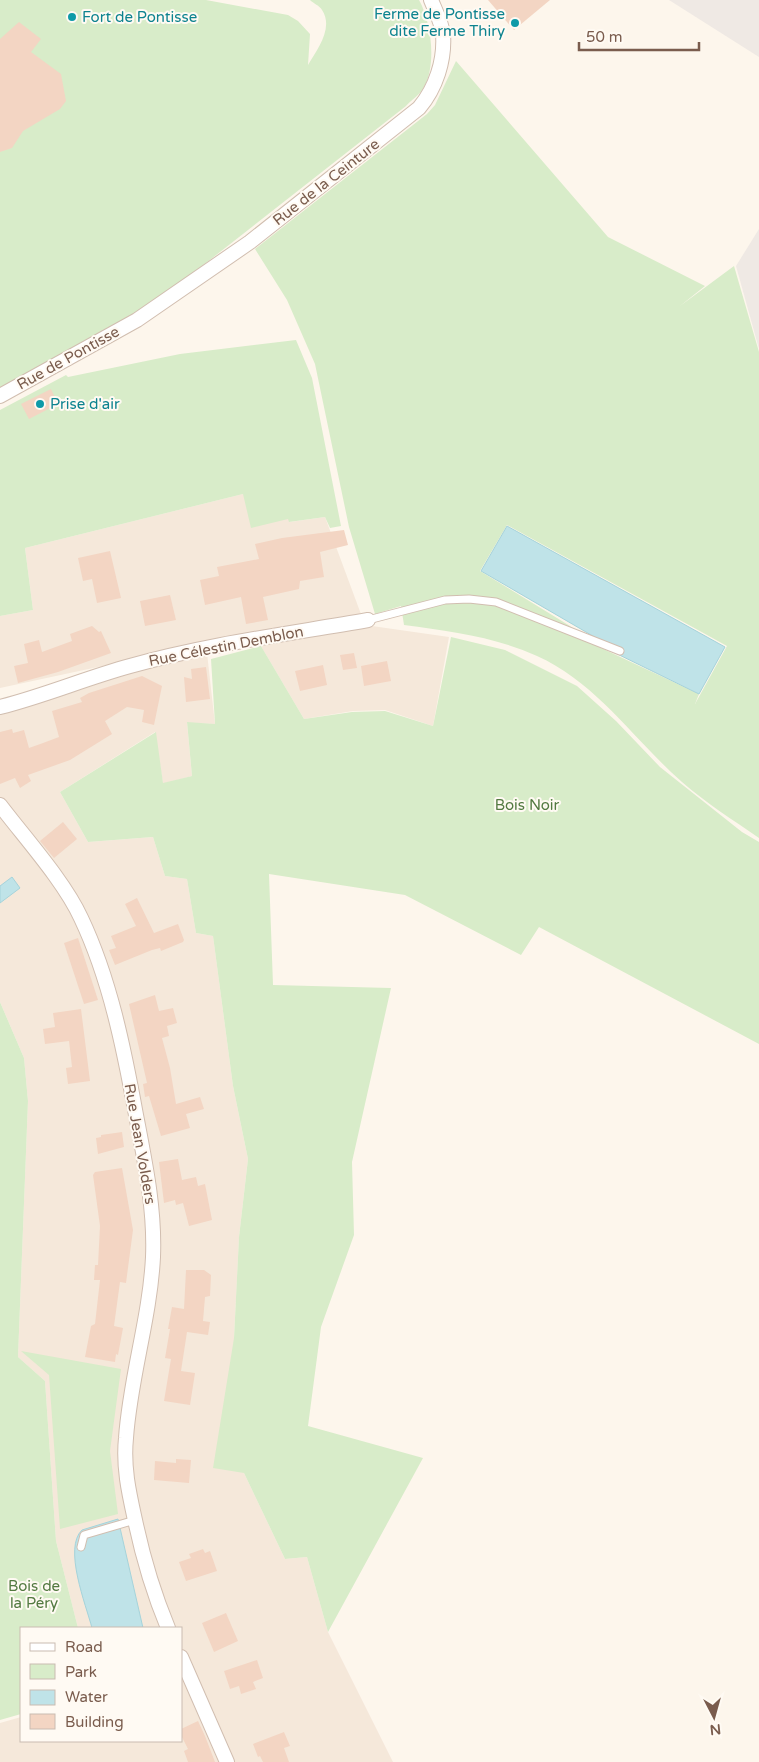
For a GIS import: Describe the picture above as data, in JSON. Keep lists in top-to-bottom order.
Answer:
{
  "streets": {
    "street": [
      "Rue de la Ceinture",
      "Rue de Pontisse",
      "Rue Célestin Demblon",
      "Rue Jean Volders"
    ]
  },
  "crossings": [
    ["Rue de la Ceinture", "Rue de Pontisse"]
  ],
  "parks": ["Bois Noir", "Bois de la Péry"],
  "places": ["Fort de Pontisse", "Ferme de Pontisse dite Ferme Thiry", "Prise d'air"],
  "legend": [
    "Road",
    "Park",
    "Water",
    "Building"
  ],
  "scale_bar": "50 m",
  "north": "bottom"
}
